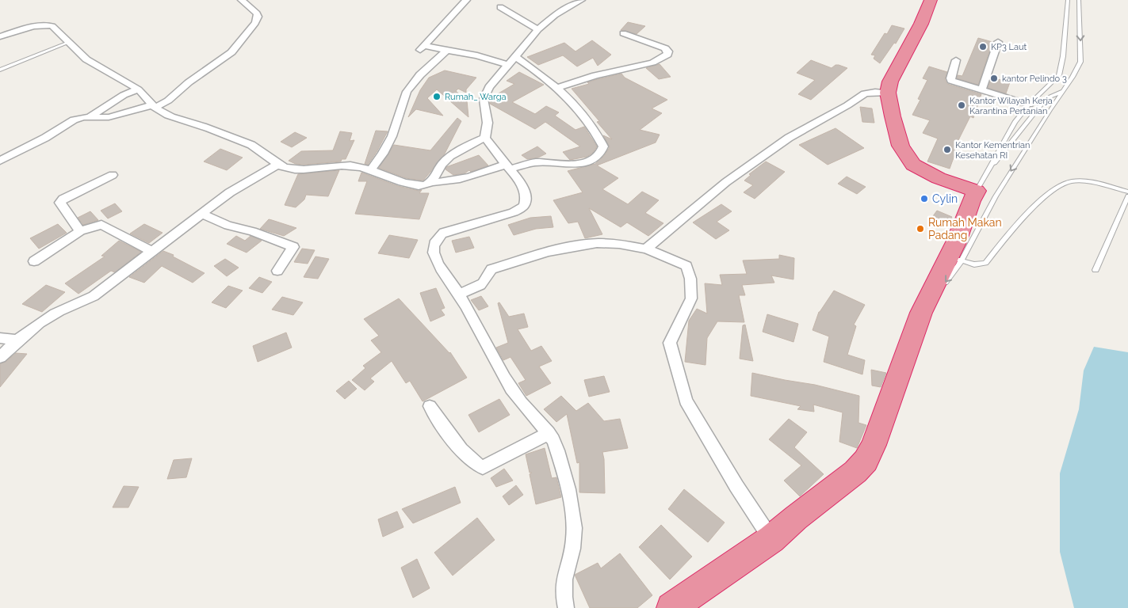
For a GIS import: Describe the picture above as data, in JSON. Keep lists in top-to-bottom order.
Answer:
{
  "places": [
    "KP3 Laut",
    "kantor Pelindo 3",
    "Rumah_ Warga",
    "Kantor Wilayah Kerja Karantina Pertanian",
    "Kantor Kementrian Kesehatan RI",
    "Cylin",
    "Rumah Makan Padang"
  ]
}
